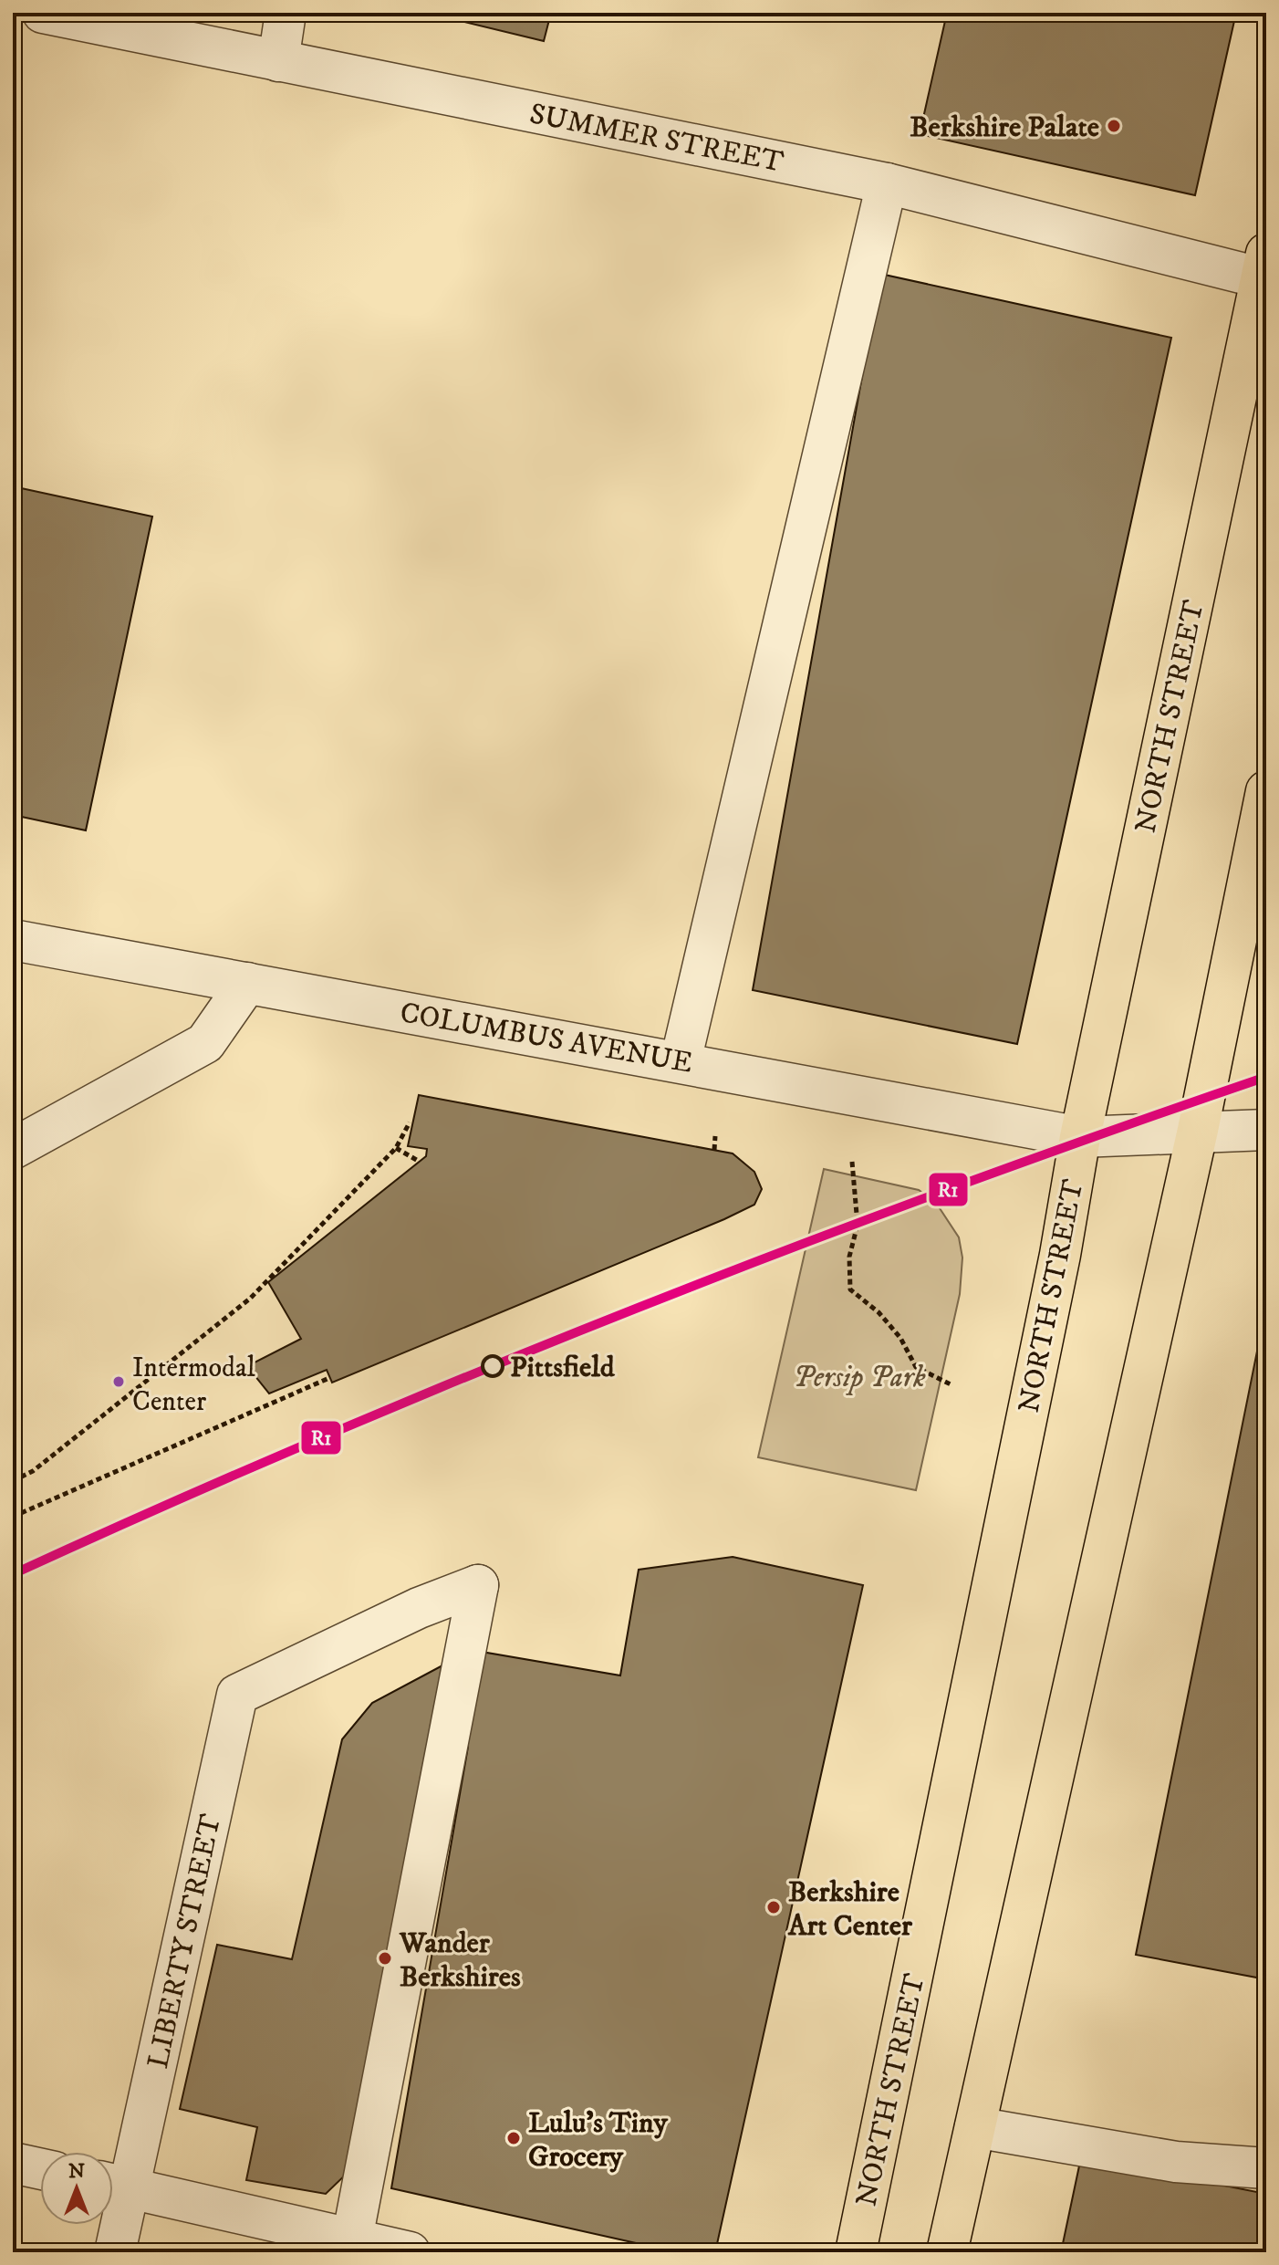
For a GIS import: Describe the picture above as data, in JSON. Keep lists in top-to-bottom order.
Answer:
{
  "streets": {
    "main road": ["NORTH STREET"],
    "street": ["SUMMER STREET", "COLUMBUS AVENUE", "LIBERTY STREET"]
  },
  "crossings": [
    ["SUMMER STREET", "NORTH STREET"],
    ["NORTH STREET", "COLUMBUS AVENUE"]
  ],
  "parks": ["Persip Park"],
  "places": [
    "Berkshire Palate",
    "Pittsfield",
    "Intermodal Center",
    "Berkshire Art Center",
    "Wander Berkshires",
    "Lulu's Tiny Grocery"
  ],
  "lines": ["transit line R1"],
  "north": "top"
}
